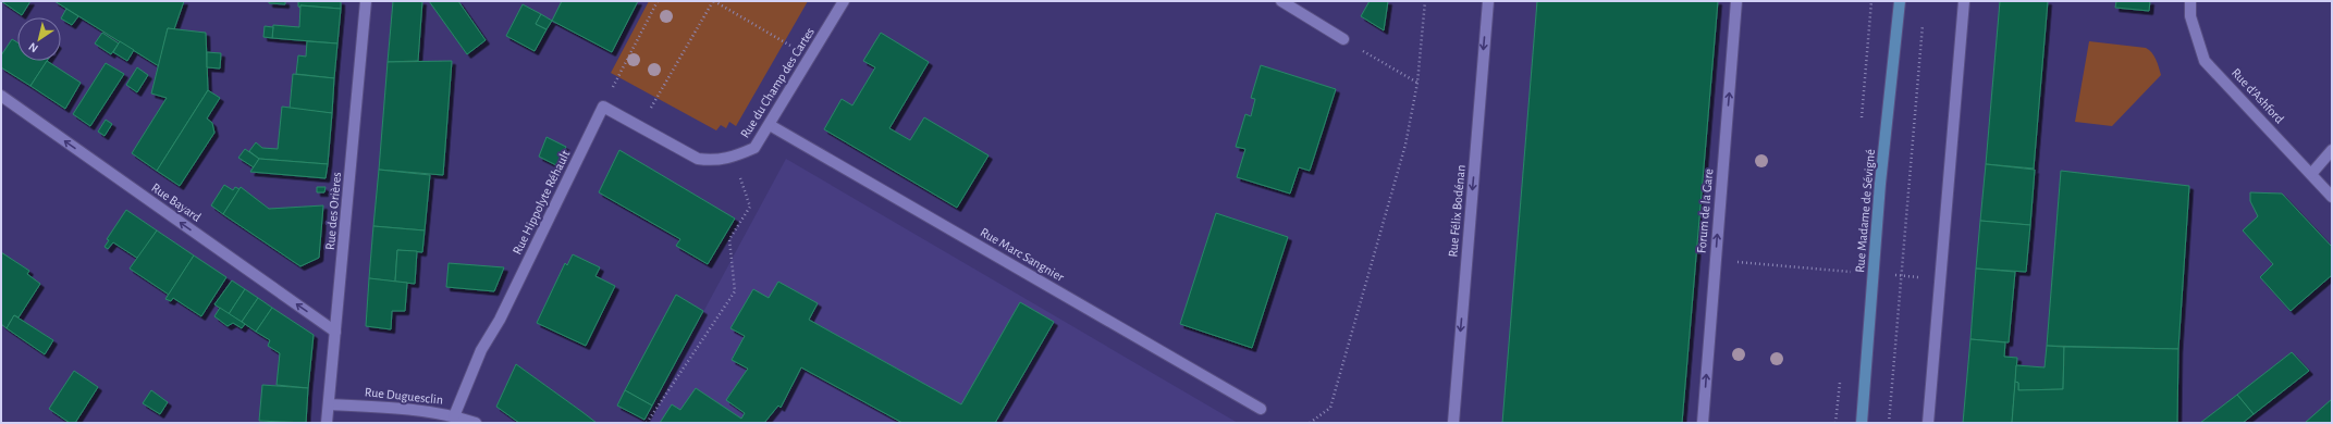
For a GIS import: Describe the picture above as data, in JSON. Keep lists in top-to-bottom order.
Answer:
{
  "streets": {
    "main road": ["Rue Madame de Sévigné"],
    "street": [
      "Rue du Champ des Cartes",
      "Rue d'Ashford",
      "Rue Bayard",
      "Rue Hippolyte Réhault",
      "Rue des Orières",
      "Rue Félix Bodénan",
      "Forum de la Gare",
      "Rue Marc Sangnier",
      "Rue Duguesclin"
    ]
  },
  "crossings": [
    ["Rue du Champ des Cartes", "Rue Hippolyte Réhault"],
    ["Rue du Champ des Cartes", "Rue Marc Sangnier"],
    ["Rue Bayard", "Rue des Orières"],
    ["Rue Hippolyte Réhault", "Rue Duguesclin"],
    ["Rue des Orières", "Rue Duguesclin"]
  ],
  "one_way": ["Rue Bayard", "Rue Félix Bodénan", "Forum de la Gare"],
  "north": "bottom left"
}
